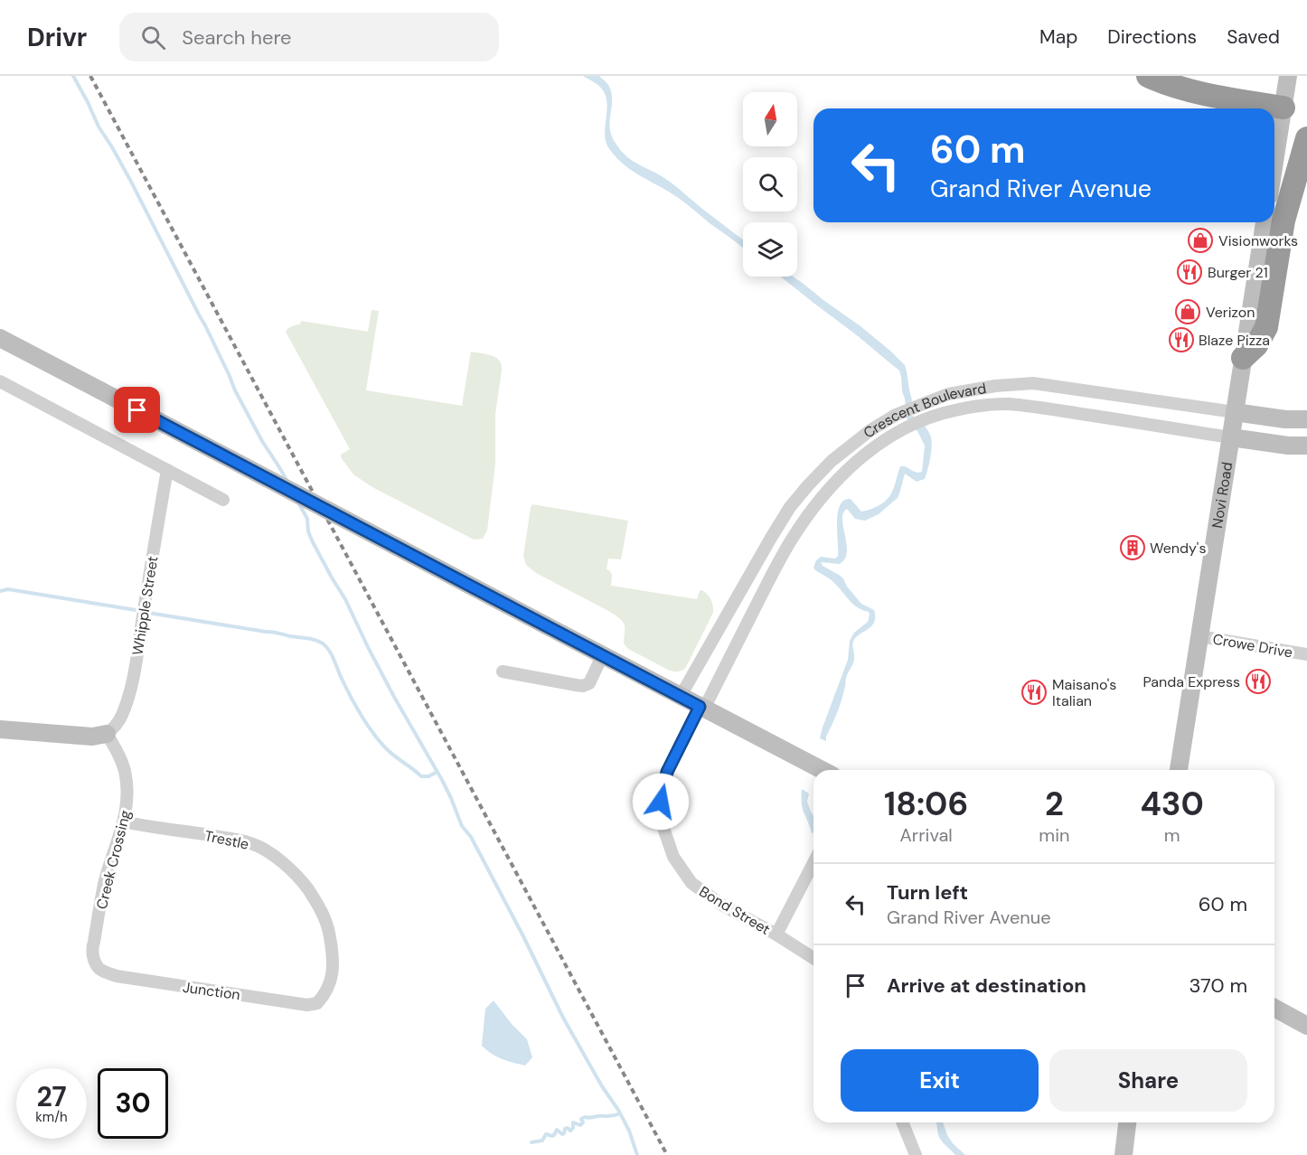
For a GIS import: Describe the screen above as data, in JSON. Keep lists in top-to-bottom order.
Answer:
{
  "streets": {
    "main road": ["Crescent Boulevard", "Novi Road"],
    "street": [
      "Whipple Street",
      "Crowe Drive",
      "Trestle",
      "Creek Crossing",
      "Bond Street",
      "Junction"
    ]
  },
  "crossings": [
    ["Crescent Boulevard", "Novi Road"],
    ["Crescent Boulevard", "Bond Street"],
    ["Novi Road", "Crowe Drive"],
    ["Whipple Street", "Creek Crossing"],
    ["Trestle", "Creek Crossing"],
    ["Trestle", "Junction"],
    ["Creek Crossing", "Junction"]
  ],
  "places": {
    "shop": ["Visionworks", "Verizon"],
    "restaurant": [
      "Burger 21",
      "Blaze Pizza",
      "Panda Express",
      "Maisano's Italian"
    ],
    "building": ["Wendy's"]
  },
  "north": "top",
  "page": {
    "header": "Drivr",
    "search": "Search here",
    "nav": ["Map", "Directions", "Saved"],
    "turn": ["60 m", "Grand River Avenue"],
    "eta": [
      "18:06",
      "Arrival",
      "2",
      "min",
      "430",
      "m"
    ],
    "list": [
      {
        "name": "Turn left",
        "note": "Grand River Avenue",
        "value": "60 m"
      },
      {
        "name": "Arrive at destination",
        "value": "370 m"
      }
    ],
    "buttons": ["Exit", "Share"],
    "speed": "27 km/h",
    "limit": "30"
  }
}
